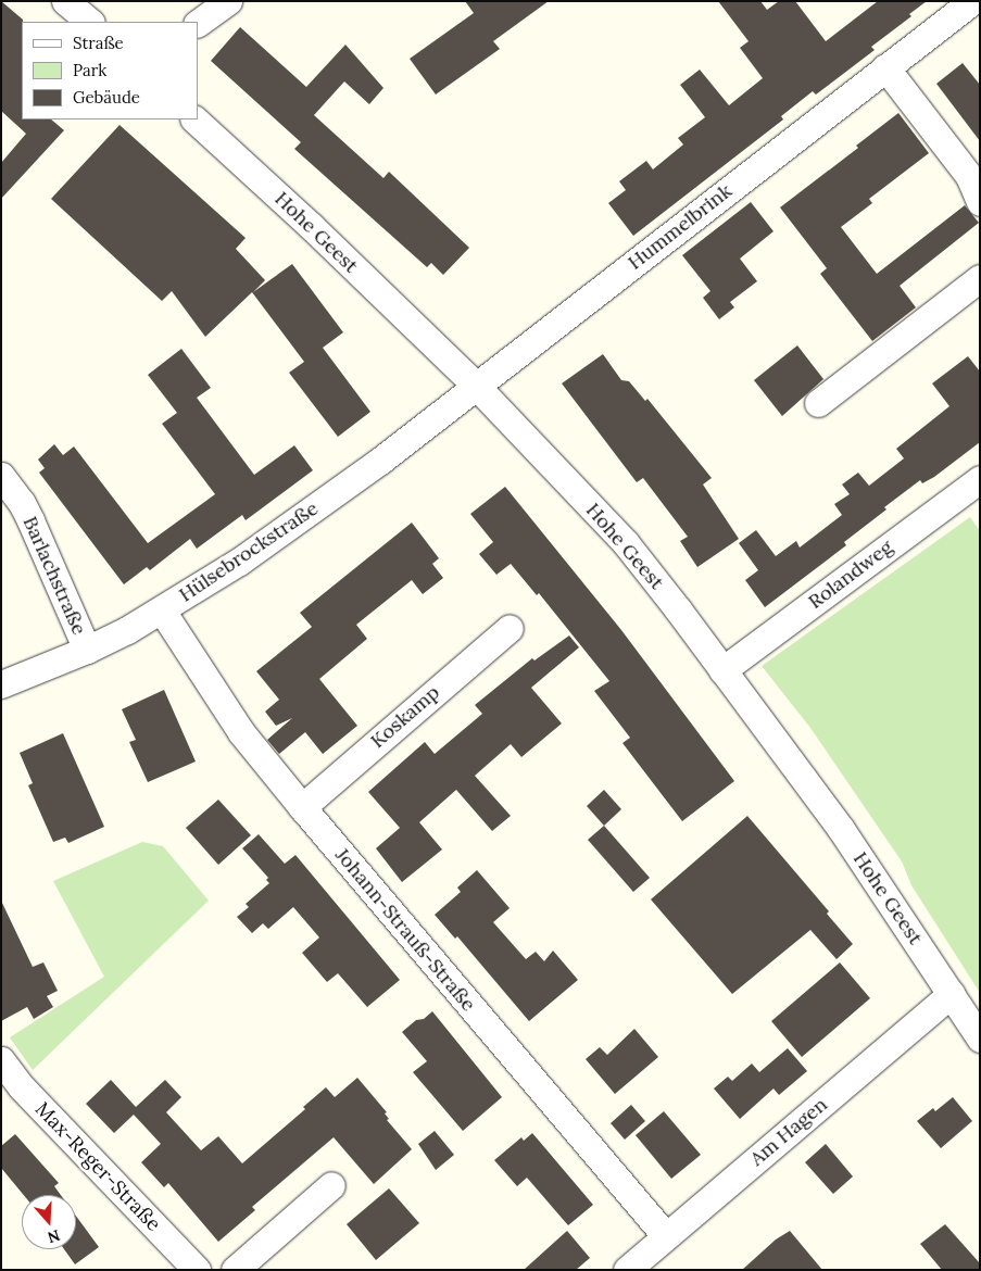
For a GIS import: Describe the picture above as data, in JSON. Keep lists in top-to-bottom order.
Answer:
{
  "streets": {
    "street": [
      "Hummelbrink",
      "Hohe Geest",
      "Hülsebrockstraße",
      "Rolandweg",
      "Barlachstraße",
      "Koskamp",
      "Johann-Strauß-Straße",
      "Am Hagen",
      "Max-Reger-Straße"
    ]
  },
  "crossings": [
    ["Hummelbrink", "Hohe Geest"],
    ["Hummelbrink", "Hülsebrockstraße"],
    ["Hohe Geest", "Hülsebrockstraße"],
    ["Hohe Geest", "Rolandweg"],
    ["Hohe Geest", "Am Hagen"],
    ["Hülsebrockstraße", "Barlachstraße"],
    ["Hülsebrockstraße", "Johann-Strauß-Straße"],
    ["Koskamp", "Johann-Strauß-Straße"],
    ["Johann-Strauß-Straße", "Am Hagen"]
  ],
  "legend": ["Straße", "Park", "Gebäude"],
  "north": "bottom"
}
